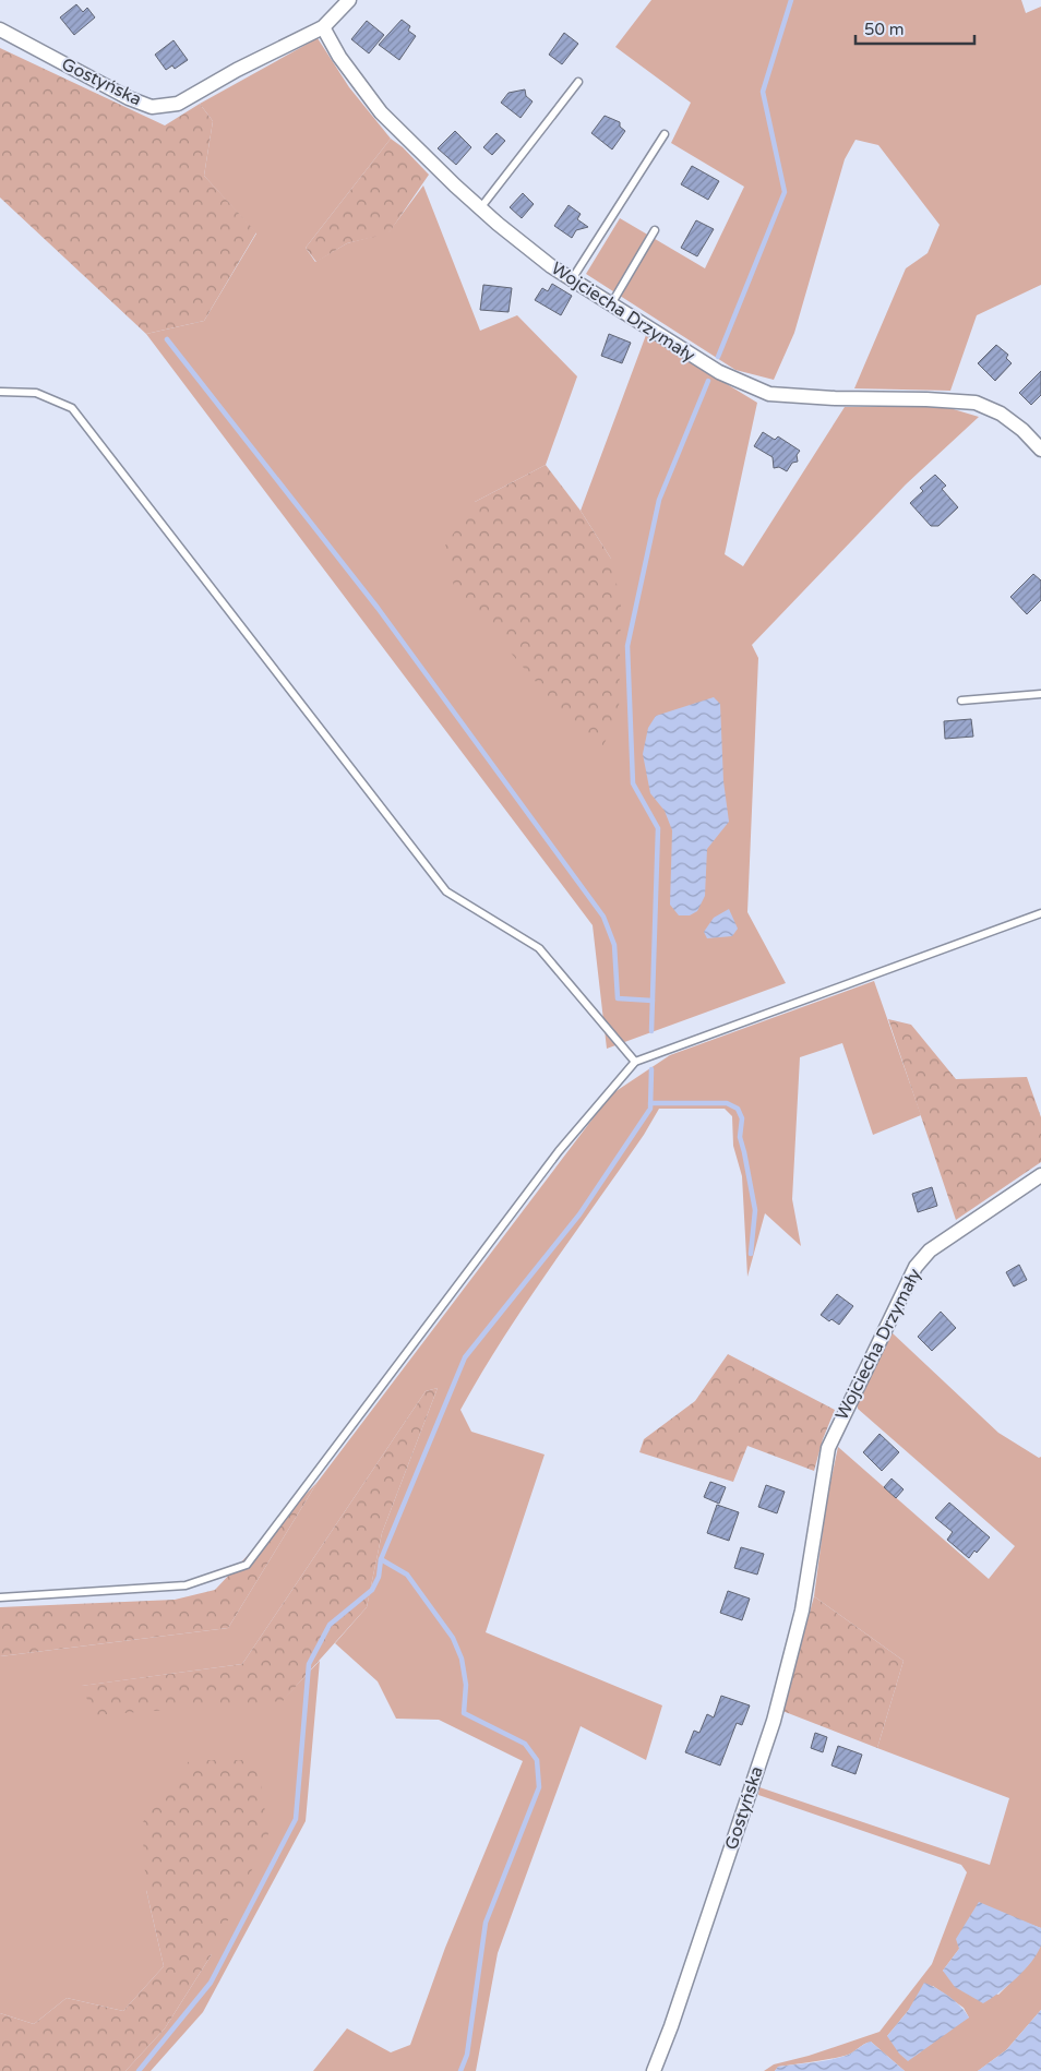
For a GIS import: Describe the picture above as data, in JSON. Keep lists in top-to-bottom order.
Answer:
{
  "streets": {
    "street": ["Gostyńska", "Wojciecha Drzymały"]
  },
  "crossings": [
    ["Gostyńska", "Wojciecha Drzymały"]
  ],
  "scale_bar": "50 m"
}
